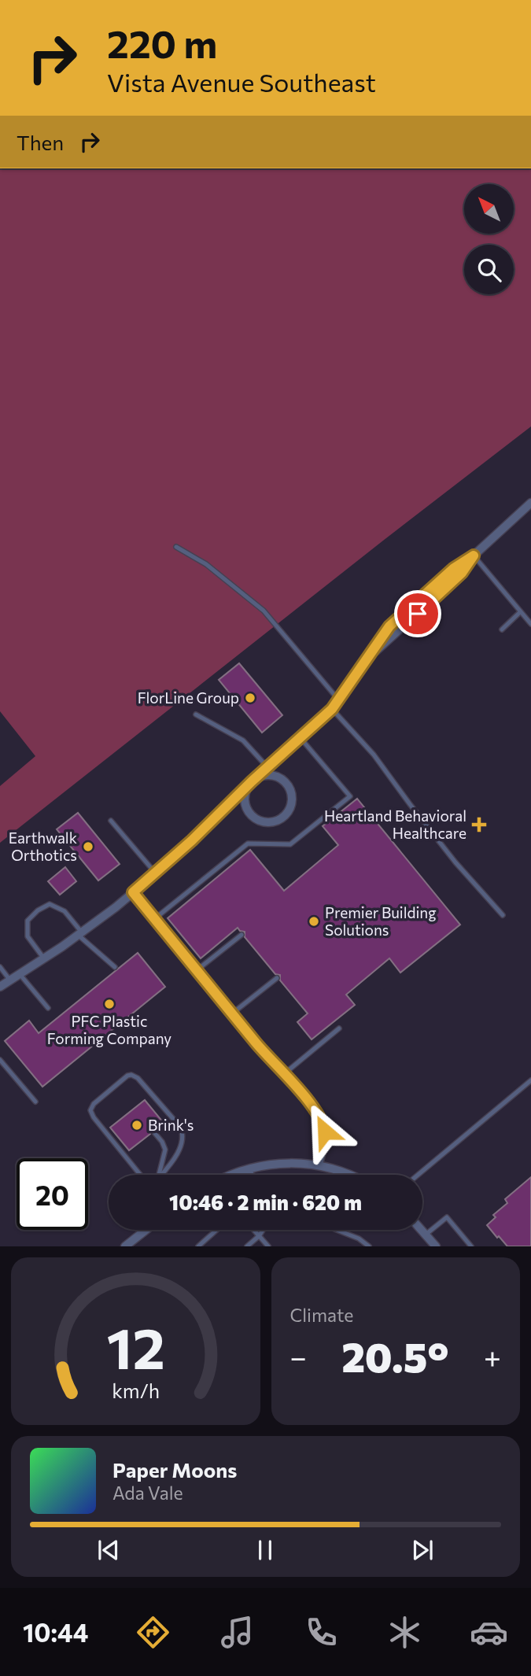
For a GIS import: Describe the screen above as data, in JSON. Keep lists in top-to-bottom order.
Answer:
{
  "places": {
    "other": [
      "FlorLine Group",
      "Earthwalk Orthotics",
      "Premier Building Solutions",
      "PFC Plastic Forming Company",
      "Brink's"
    ],
    "health": ["Heartland Behavioral Healthcare"]
  },
  "north": "top left",
  "page": {
    "turn": ["220 m", "Vista Avenue Southeast"],
    "then": "Then",
    "limit": "20",
    "trip": "10:46 · 2 min · 620 m",
    "tile": "Climate",
    "heat": ["−", "20.5°", "+"],
    "song": ["Paper Moons", "Ada Vale"],
    "tabs": "10:44",
    "gauge": ["12", "km/h"]
  }
}
